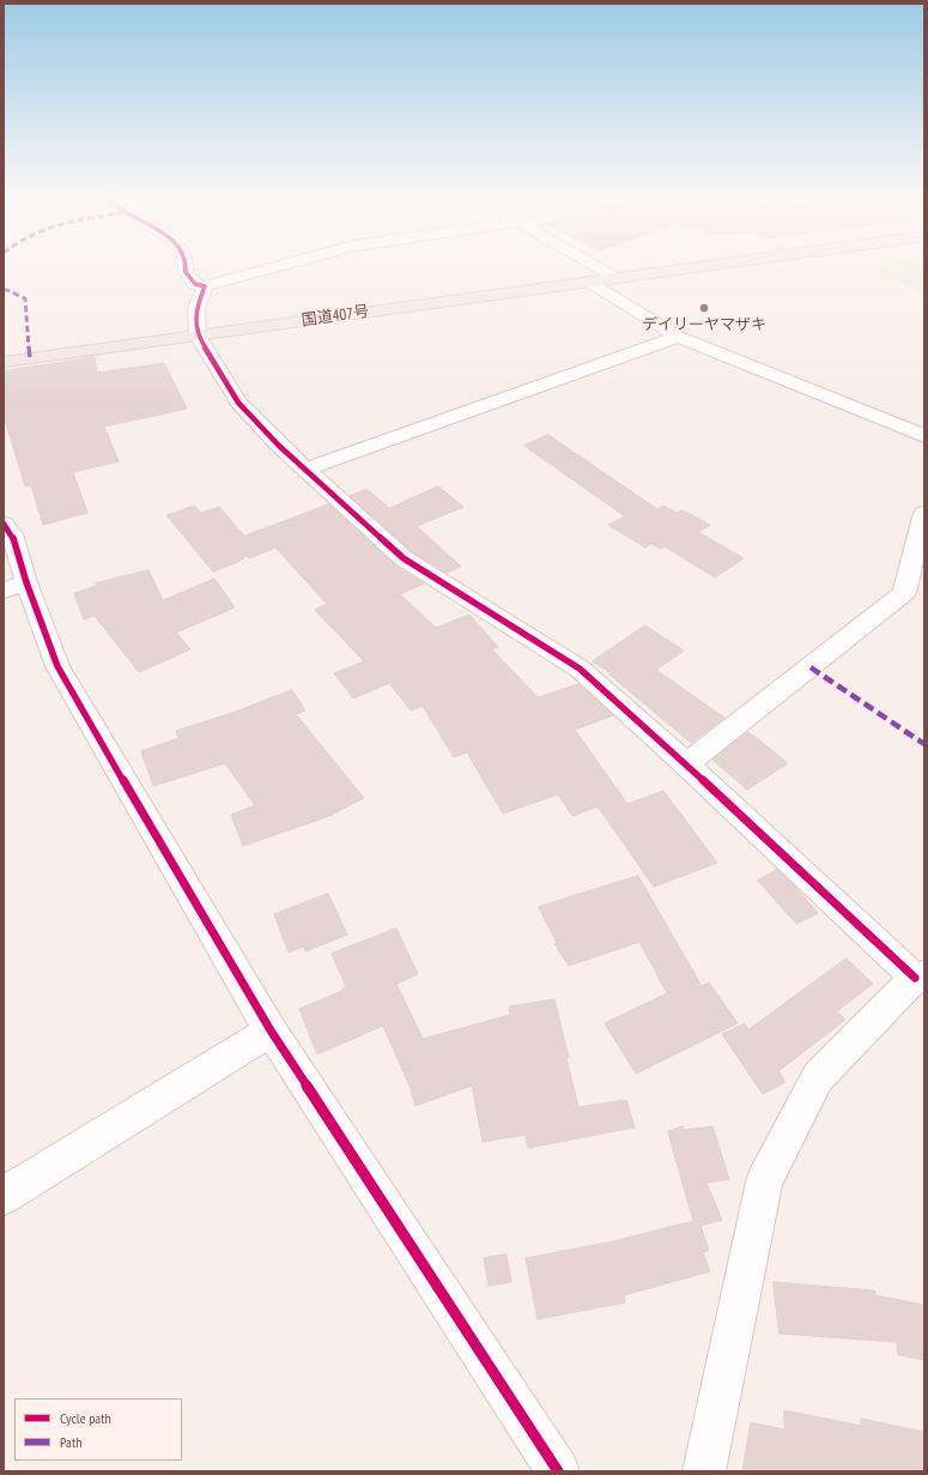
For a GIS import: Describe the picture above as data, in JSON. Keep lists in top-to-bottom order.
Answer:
{
  "streets": {
    "highway": ["国道407号"]
  },
  "places": ["デイリーヤマザキ"],
  "legend": ["Cycle path", "Path"]
}
